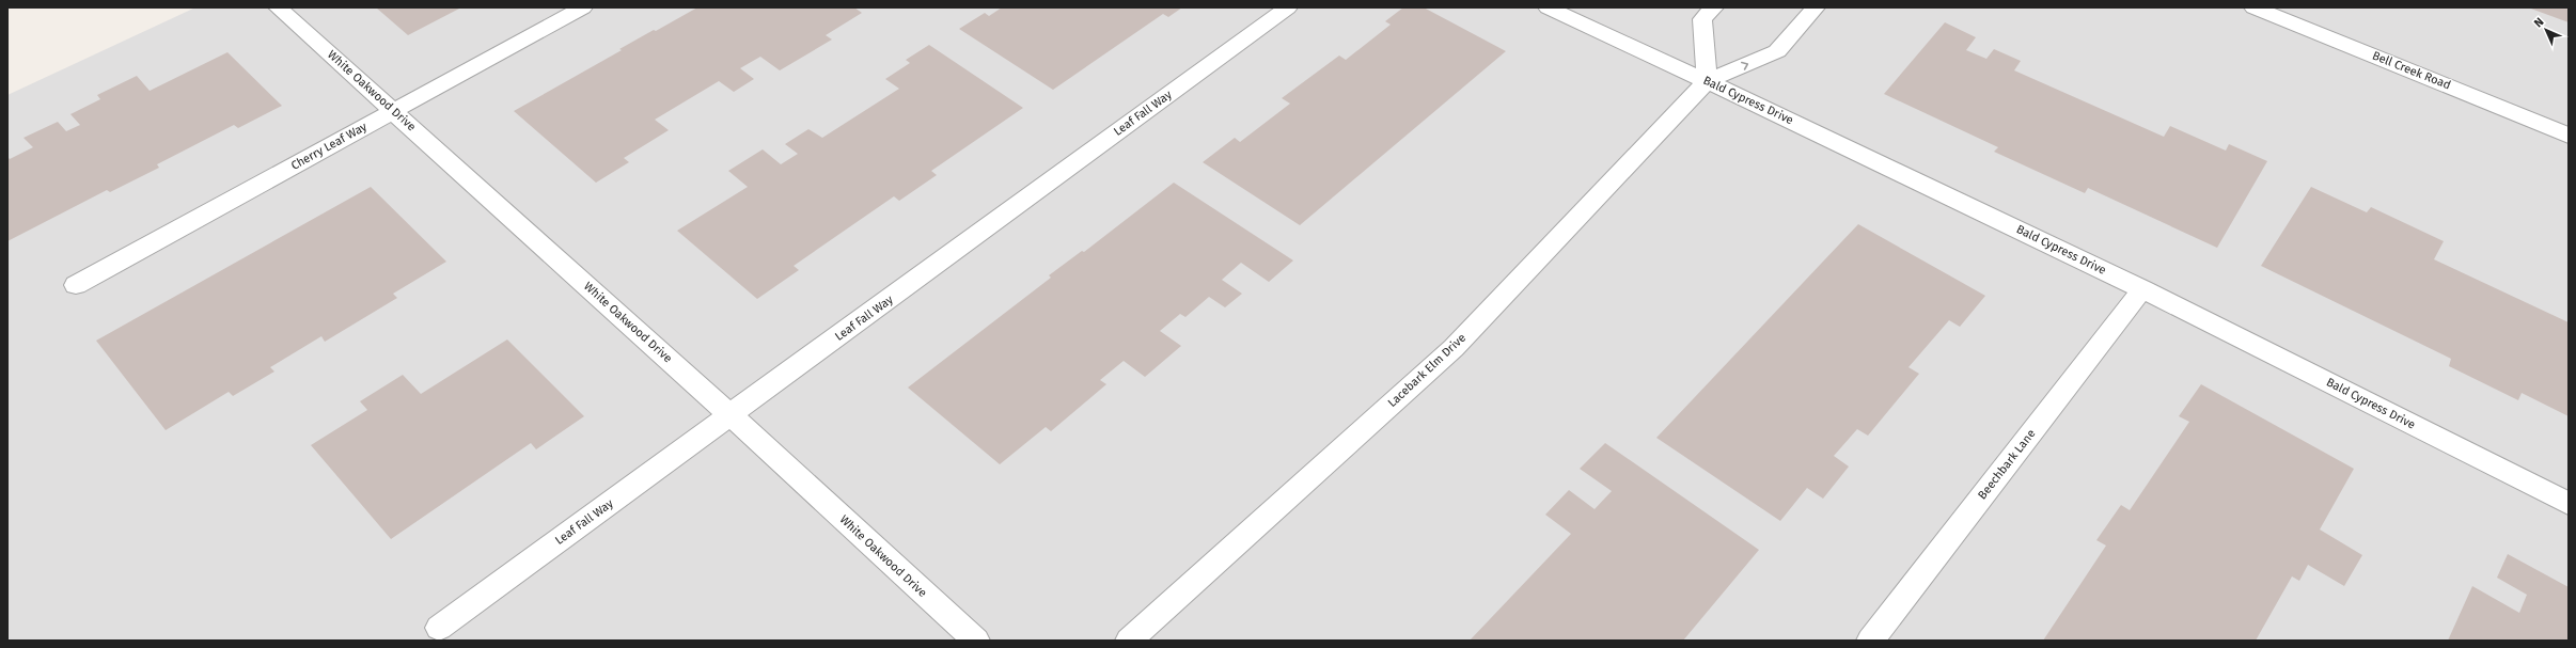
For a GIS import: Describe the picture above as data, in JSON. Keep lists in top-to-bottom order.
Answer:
{
  "streets": {
    "street": [
      "Bell Creek Road",
      "White Oakwood Drive",
      "Bald Cypress Drive",
      "Leaf Fall Way",
      "Cherry Leaf Way",
      "Lacebark Elm Drive",
      "Beechbark Lane"
    ]
  },
  "crossings": [
    ["White Oakwood Drive", "Leaf Fall Way"],
    ["White Oakwood Drive", "Cherry Leaf Way"],
    ["Bald Cypress Drive", "Lacebark Elm Drive"],
    ["Bald Cypress Drive", "Beechbark Lane"]
  ],
  "north": "top left"
}
